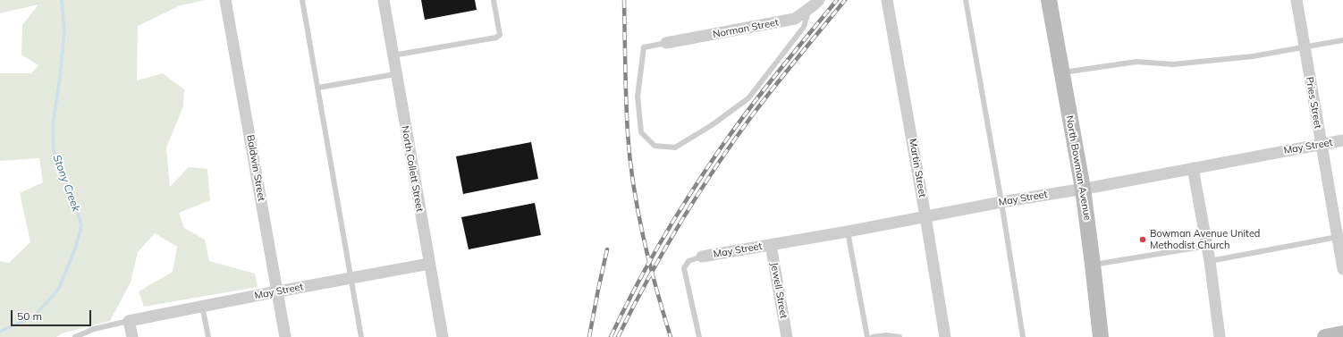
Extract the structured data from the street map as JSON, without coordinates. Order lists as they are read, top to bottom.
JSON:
{
  "streets": {
    "street": [
      "Norman Street",
      "Pries Street",
      "May Street",
      "Baldwin Street",
      "Martin Street",
      "North Bowman Avenue",
      "North Collett Street",
      "Jewell Street"
    ]
  },
  "crossings": [
    ["Pries Street", "May Street"],
    ["May Street", "Baldwin Street"],
    ["May Street", "Martin Street"],
    ["May Street", "North Bowman Avenue"],
    ["May Street", "North Collett Street"],
    ["May Street", "Jewell Street"]
  ],
  "water": ["Stony Creek"],
  "places": ["Bowman Avenue United Methodist Church"],
  "scale_bar": "50 m"
}
